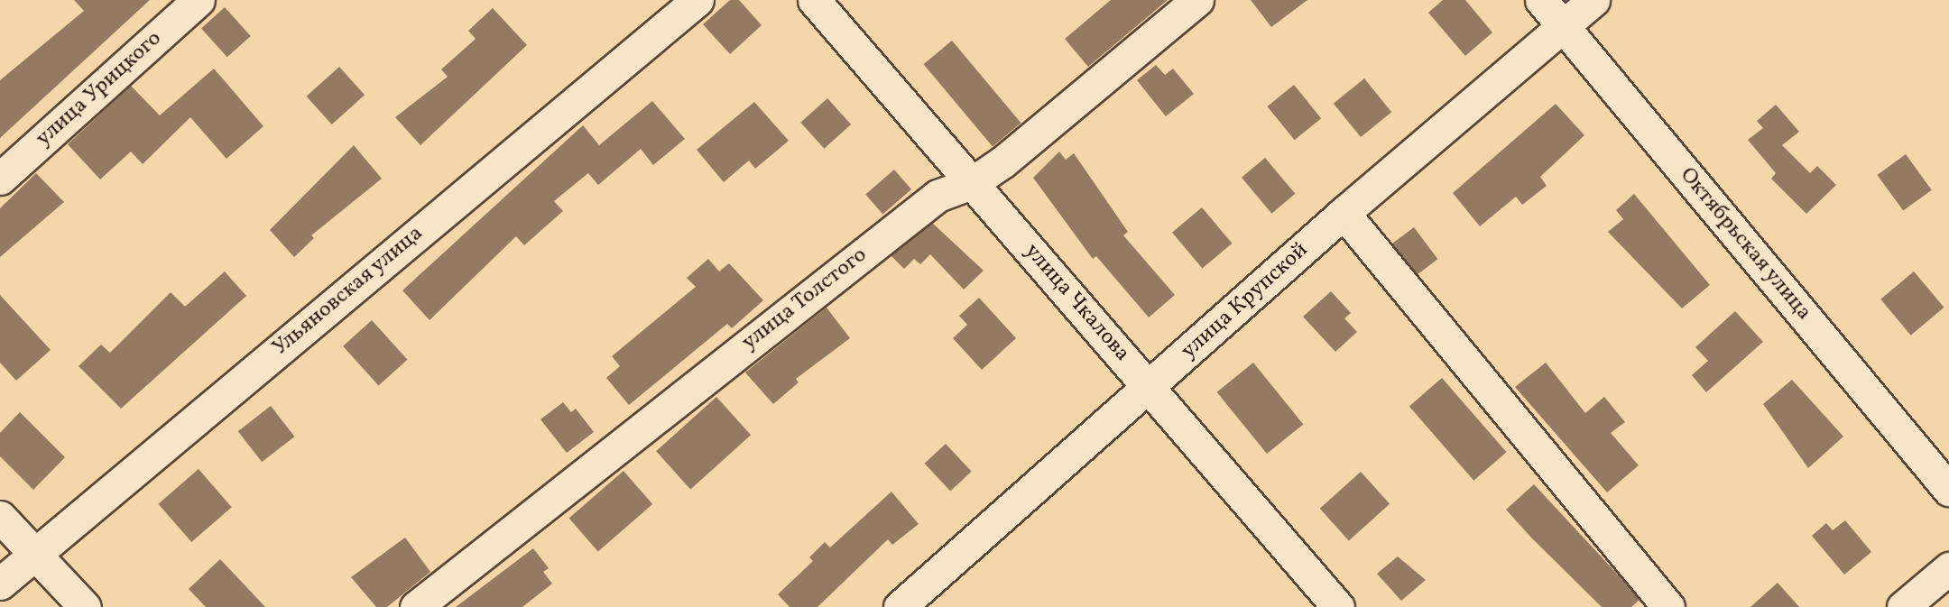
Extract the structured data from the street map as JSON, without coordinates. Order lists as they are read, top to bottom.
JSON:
{
  "streets": {
    "street": [
      "улица Урицкого",
      "Октябрьская улица",
      "Ульяновская улица",
      "улица Толстого",
      "улица Крупской",
      "улица Чкалова"
    ]
  },
  "crossings": [
    ["Октябрьская улица", "улица Крупской"],
    ["улица Толстого", "улица Чкалова"],
    ["улица Крупской", "улица Чкалова"]
  ]
}
